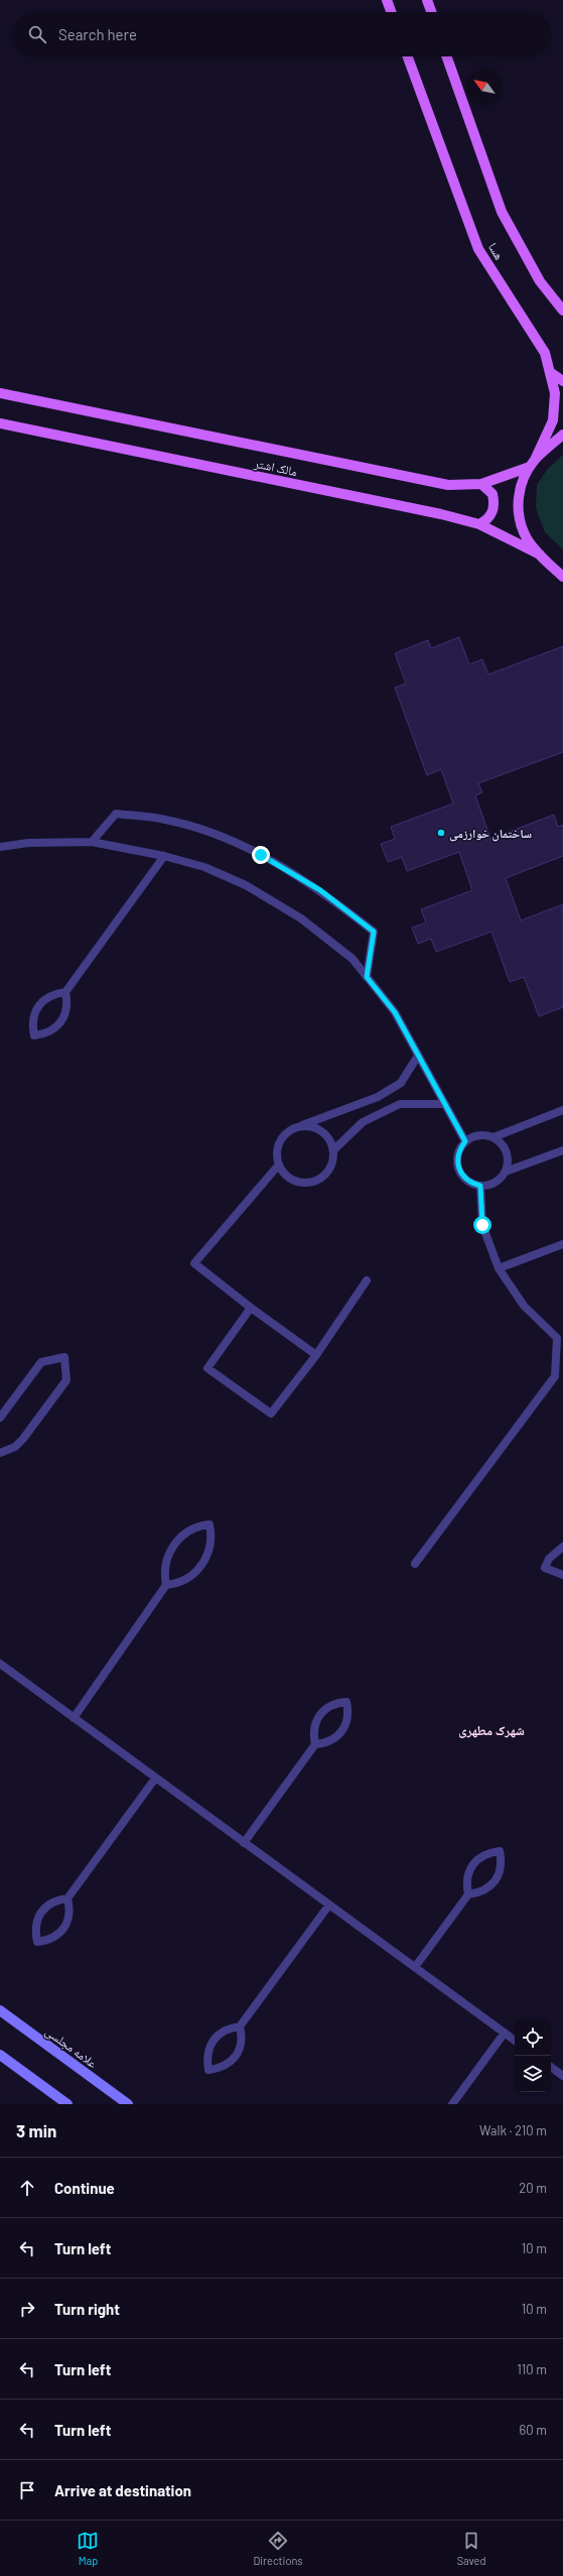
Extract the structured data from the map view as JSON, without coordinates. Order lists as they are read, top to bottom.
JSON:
{
  "streets": {
    "main road": ["هسا", "مالک اشتر", "علامه مجلسی"]
  },
  "crossings": [
    ["هسا", "مالک اشتر"]
  ],
  "districts": ["شهرک مطهری"],
  "places": ["ساختمان خوارزمی"],
  "north": "top left",
  "page": {
    "search": "Search here",
    "heading": ["3 min", "Walk · 210 m"],
    "list": [
      ["Continue", "20 m"],
      ["Turn left", "10 m"],
      ["Turn right", "10 m"],
      ["Turn left", "110 m"],
      ["Turn left", "60 m"],
      "Arrive at destination"
    ],
    "nav": ["Map", "Directions", "Saved"]
  }
}
